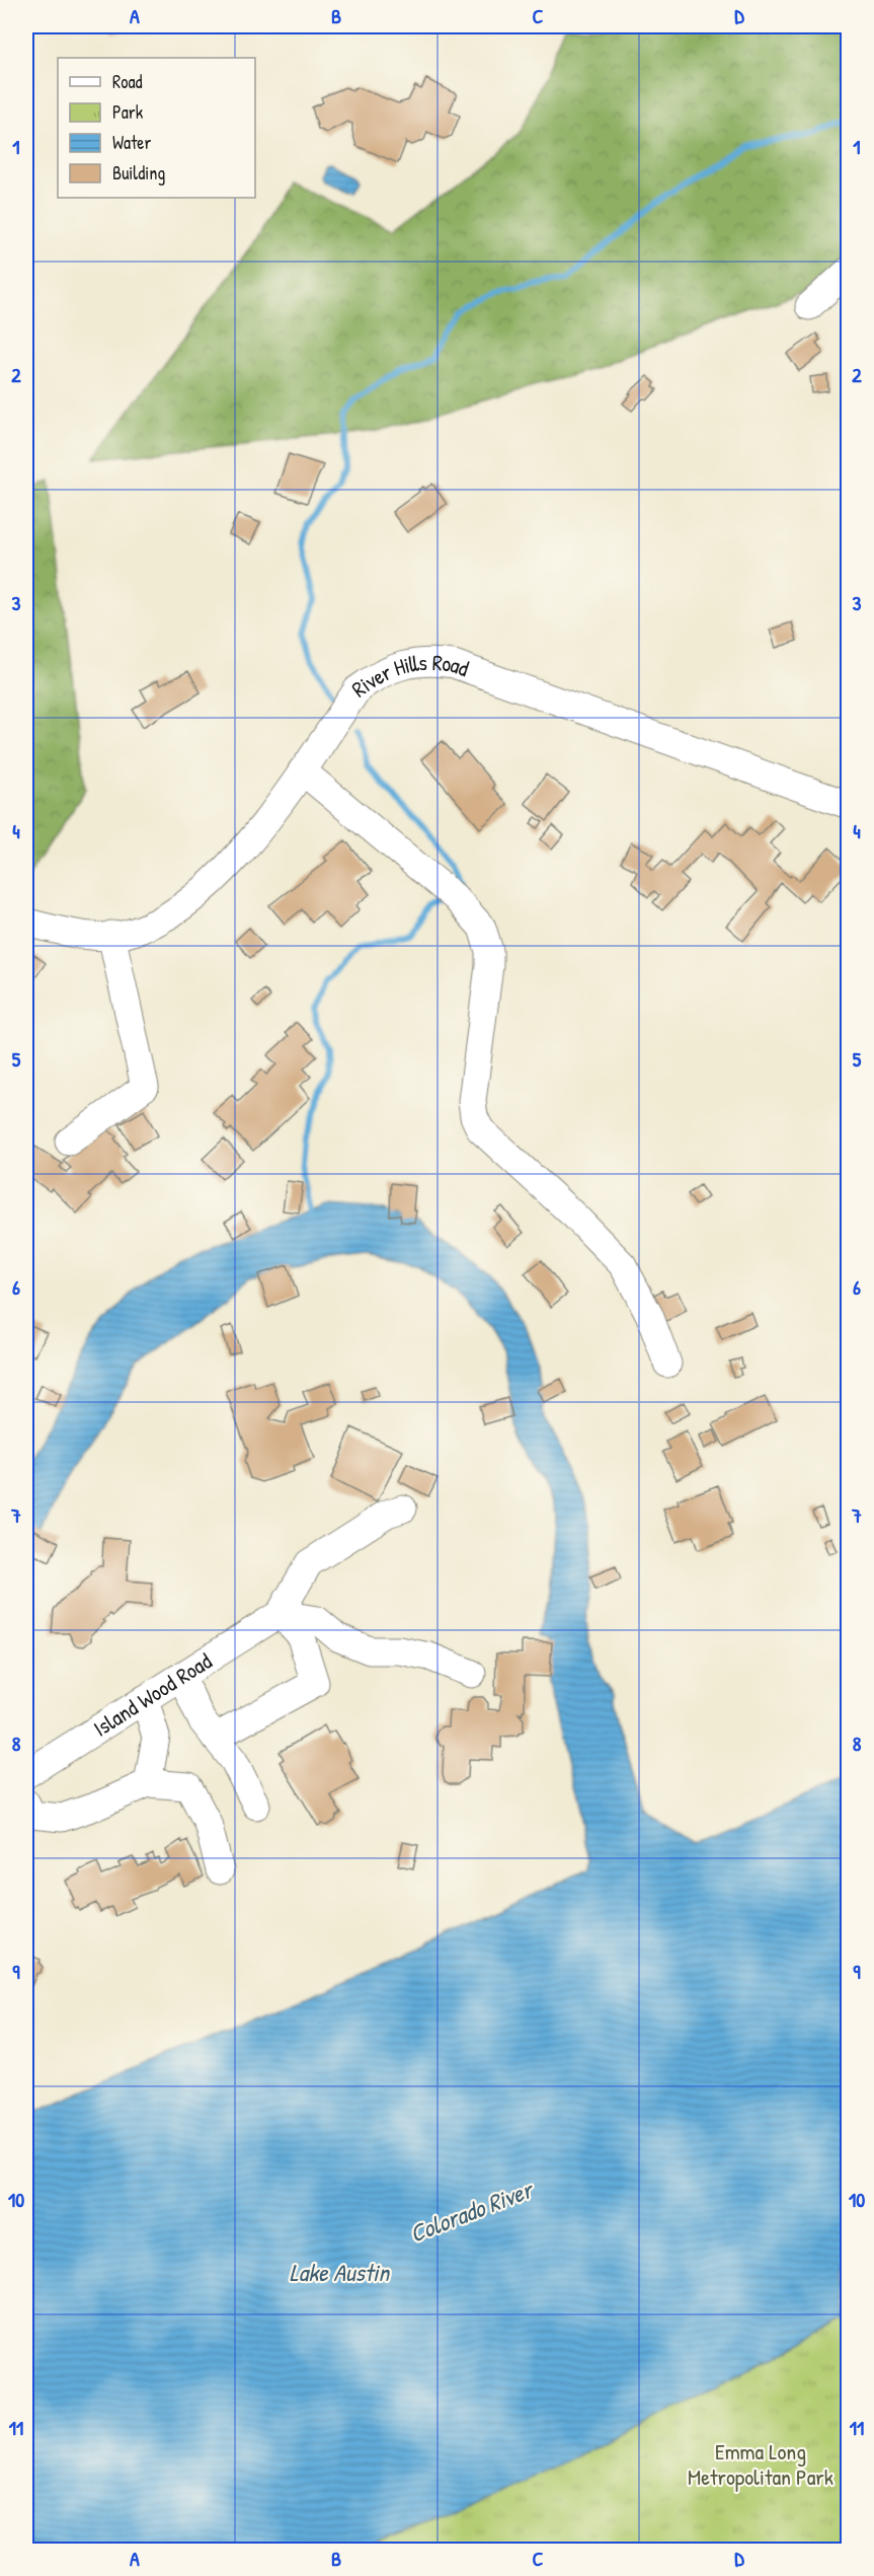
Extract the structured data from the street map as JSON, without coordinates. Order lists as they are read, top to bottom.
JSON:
{
  "streets": {
    "street": ["River Hills Road", "Island Wood Road"]
  },
  "water": ["Colorado River", "Lake Austin"],
  "parks": ["Emma Long Metropolitan Park"],
  "legend": [
    "Road",
    "Park",
    "Water",
    "Building"
  ],
  "grid": {
    "columns": [
      "A",
      "B",
      "C",
      "D"
    ],
    "rows": [
      "1",
      "2",
      "3",
      "4",
      "5",
      "6",
      "7",
      "8",
      "9",
      "10",
      "11"
    ]
  }
}
